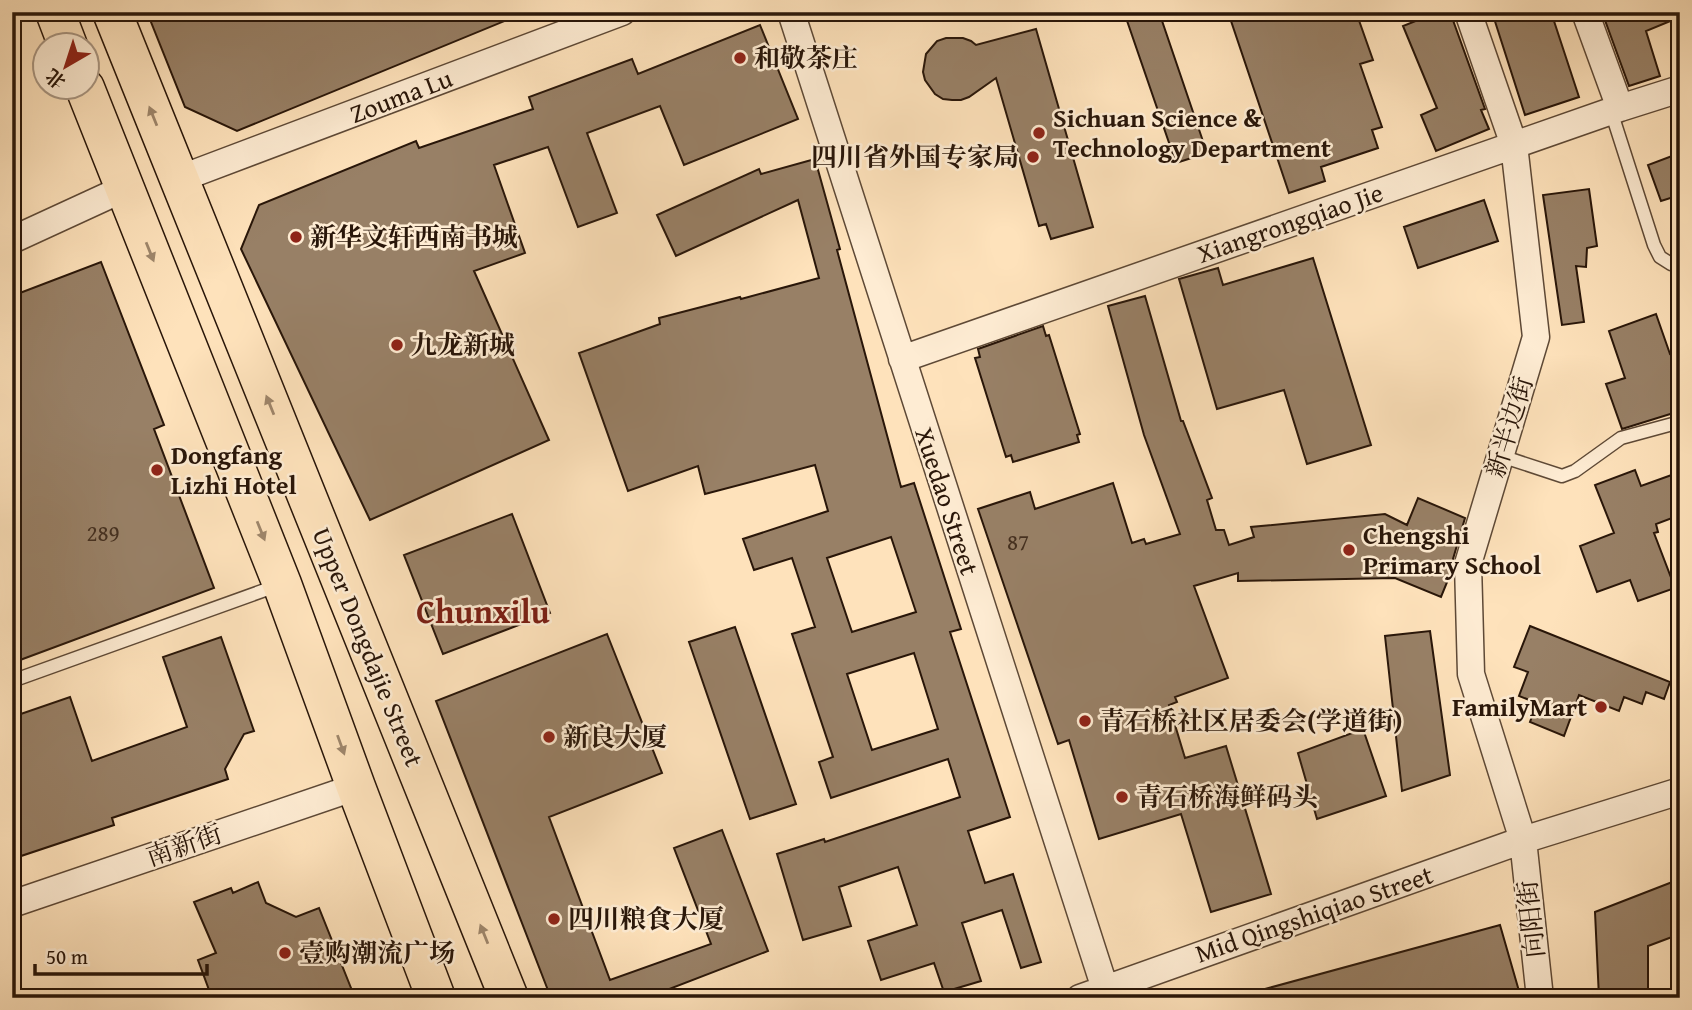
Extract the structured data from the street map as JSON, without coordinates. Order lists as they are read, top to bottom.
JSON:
{
  "streets": {
    "main road": ["Upper Dongdajie Street"],
    "street": [
      "Zouma Lu",
      "Xiangrongqiao Jie",
      "新半边街",
      "Xuedao Street",
      "南新街",
      "Mid Qingshiqiao Street",
      "向阳街"
    ]
  },
  "crossings": [
    ["Zouma Lu", "Upper Dongdajie Street"],
    ["Xiangrongqiao Jie", "新半边街"],
    ["Xiangrongqiao Jie", "Xuedao Street"],
    ["新半边街", "Mid Qingshiqiao Street"],
    ["新半边街", "向阳街"],
    ["Xuedao Street", "Mid Qingshiqiao Street"],
    ["Mid Qingshiqiao Street", "向阳街"]
  ],
  "districts": ["Chunxilu"],
  "places": [
    "和敬茶庄",
    "Sichuan Science & Technology Department",
    "四川省外国专家局",
    "新华文轩西南书城",
    "九龙新城",
    "Dongfang Lizhi Hotel",
    "Chengshi Primary School",
    "FamilyMart",
    "青石桥社区居委会(学道街)",
    "新良大厦",
    "青石桥海鲜码头",
    "四川粮食大厦",
    "壹购潮流广场"
  ],
  "house_numbers": ["289", "87"],
  "scale_bar": "50 m",
  "north": "bottom left"
}
